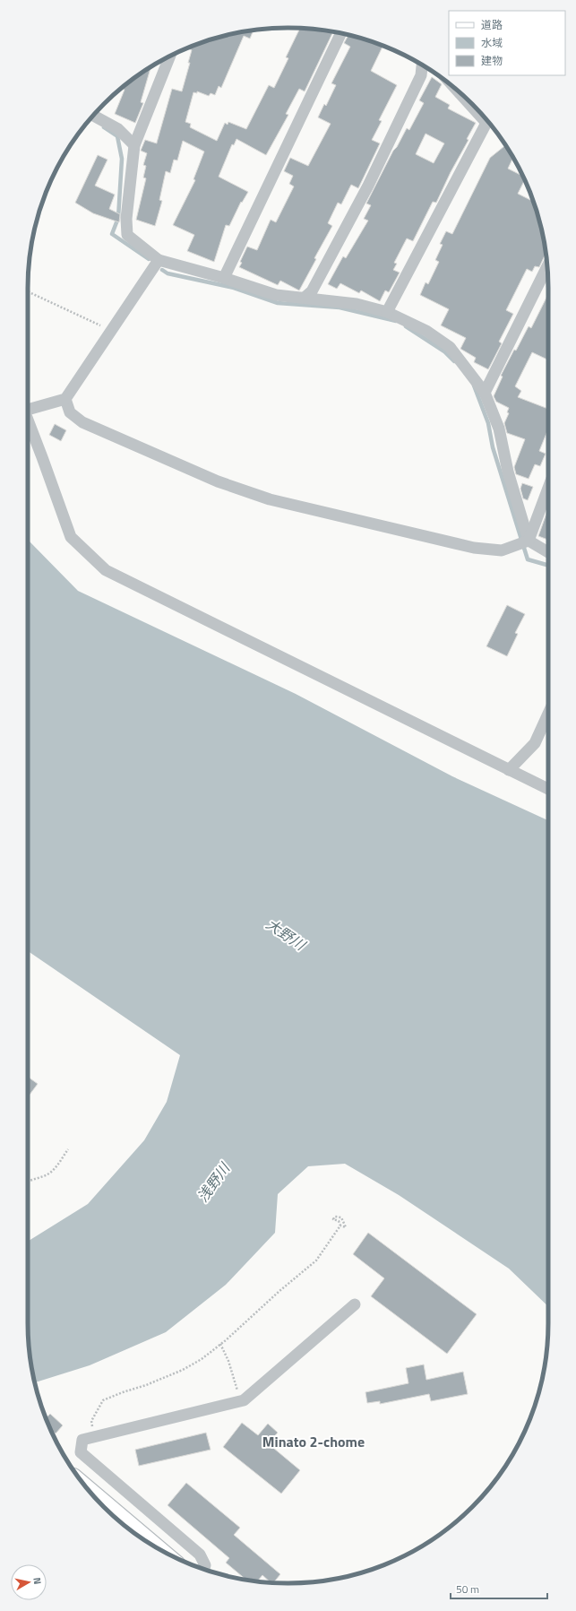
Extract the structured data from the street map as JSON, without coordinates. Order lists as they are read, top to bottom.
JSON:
{
  "districts": ["Minato 2-chome"],
  "water": ["大野川", "浅野川"],
  "legend": ["道路", "水域", "建物"],
  "scale_bar": "50 m",
  "north": "right"
}
